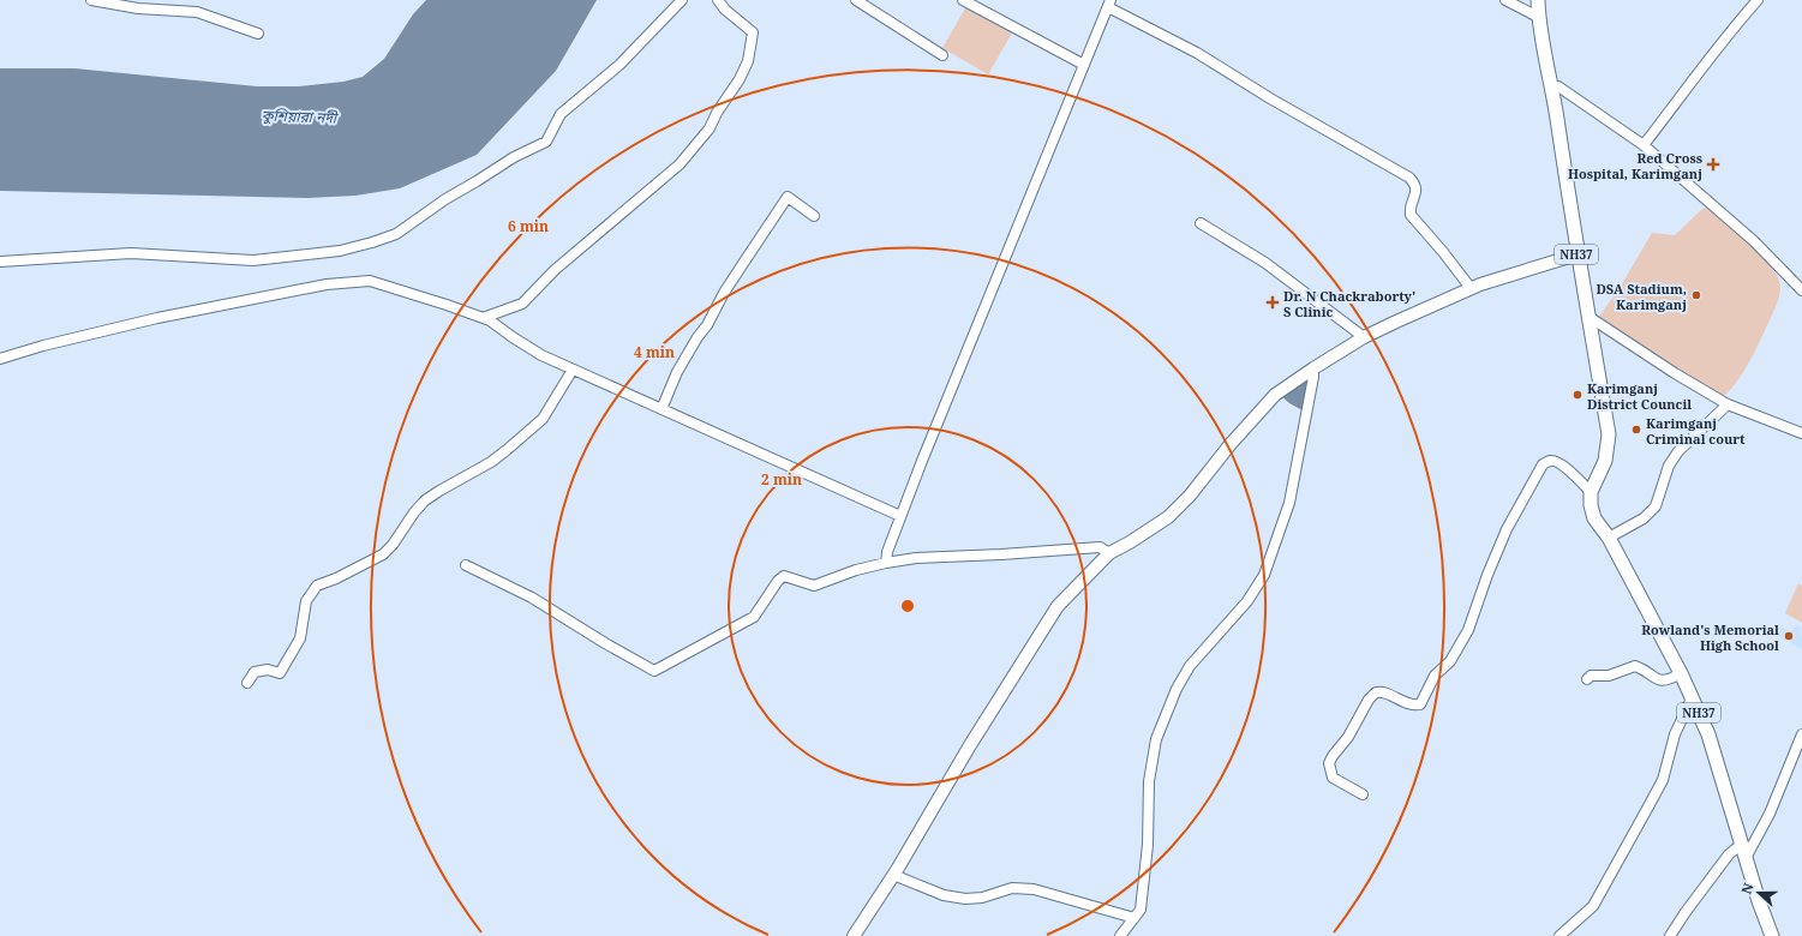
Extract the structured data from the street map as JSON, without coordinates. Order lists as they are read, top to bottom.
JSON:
{
  "streets": {
    "highway": ["NH37"]
  },
  "water": ["কুশিয়ারা নদী"],
  "places": {
    "health": ["Red Cross Hospital, Karimganj", "Dr. N Chackraborty' S Clinic"],
    "other": [
      "DSA Stadium, Karimganj",
      "Karimganj District Council",
      "Karimganj Criminal court",
      "Rowland's Memorial High School"
    ]
  },
  "north": "left",
  "rings": ["6 min", "4 min", "2 min"]
}
